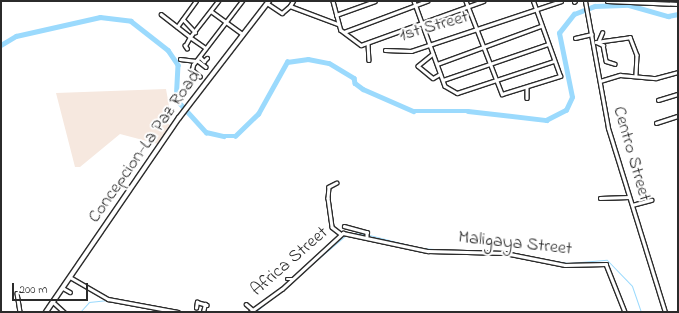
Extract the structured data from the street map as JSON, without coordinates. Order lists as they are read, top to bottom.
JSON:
{
  "streets": {
    "main road": ["Concepcion-La Paz Road"],
    "street": [
      "1st Street",
      "Centro Street",
      "Maligaya Street",
      "Africa Street"
    ]
  },
  "crossings": [
    ["Maligaya Street", "Africa Street"]
  ],
  "scale_bar": "200 m"
}
